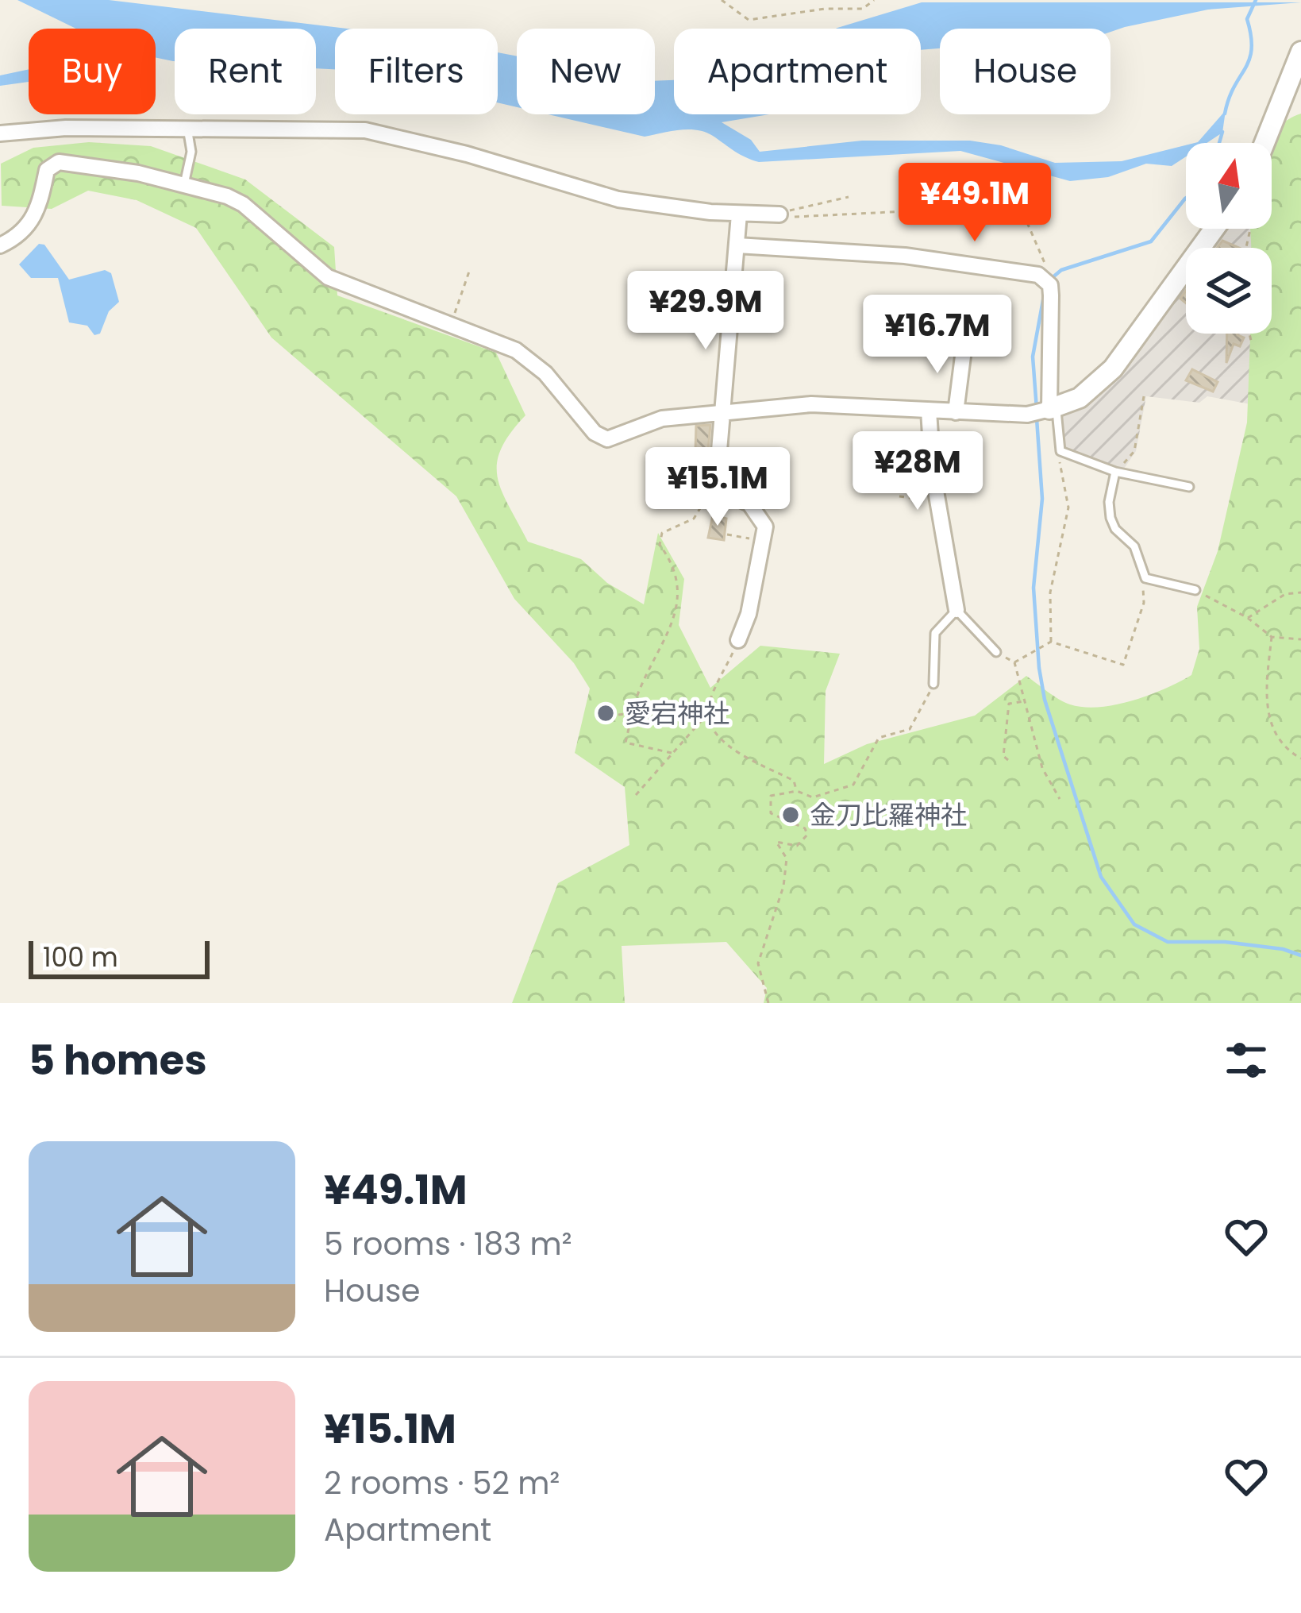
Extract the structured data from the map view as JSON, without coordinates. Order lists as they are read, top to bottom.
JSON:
{
  "places": ["愛宕神社", "金刀比羅神社"],
  "scale_bar": "100 m",
  "north": "top",
  "page": {
    "chip": [
      "Buy",
      "Rent",
      "Filters",
      "New",
      "Apartment",
      "House"
    ],
    "price": [
      "¥49.1M",
      "¥29.9M",
      "¥16.7M",
      "¥28M",
      "¥15.1M"
    ],
    "scale": "100 m",
    "heading": "5 homes",
    "list": [
      {
        "name": "¥49.1M",
        "note": "5 rooms · 183 m² · House"
      },
      {
        "name": "¥15.1M",
        "note": "2 rooms · 52 m² · Apartment"
      }
    ]
  }
}
